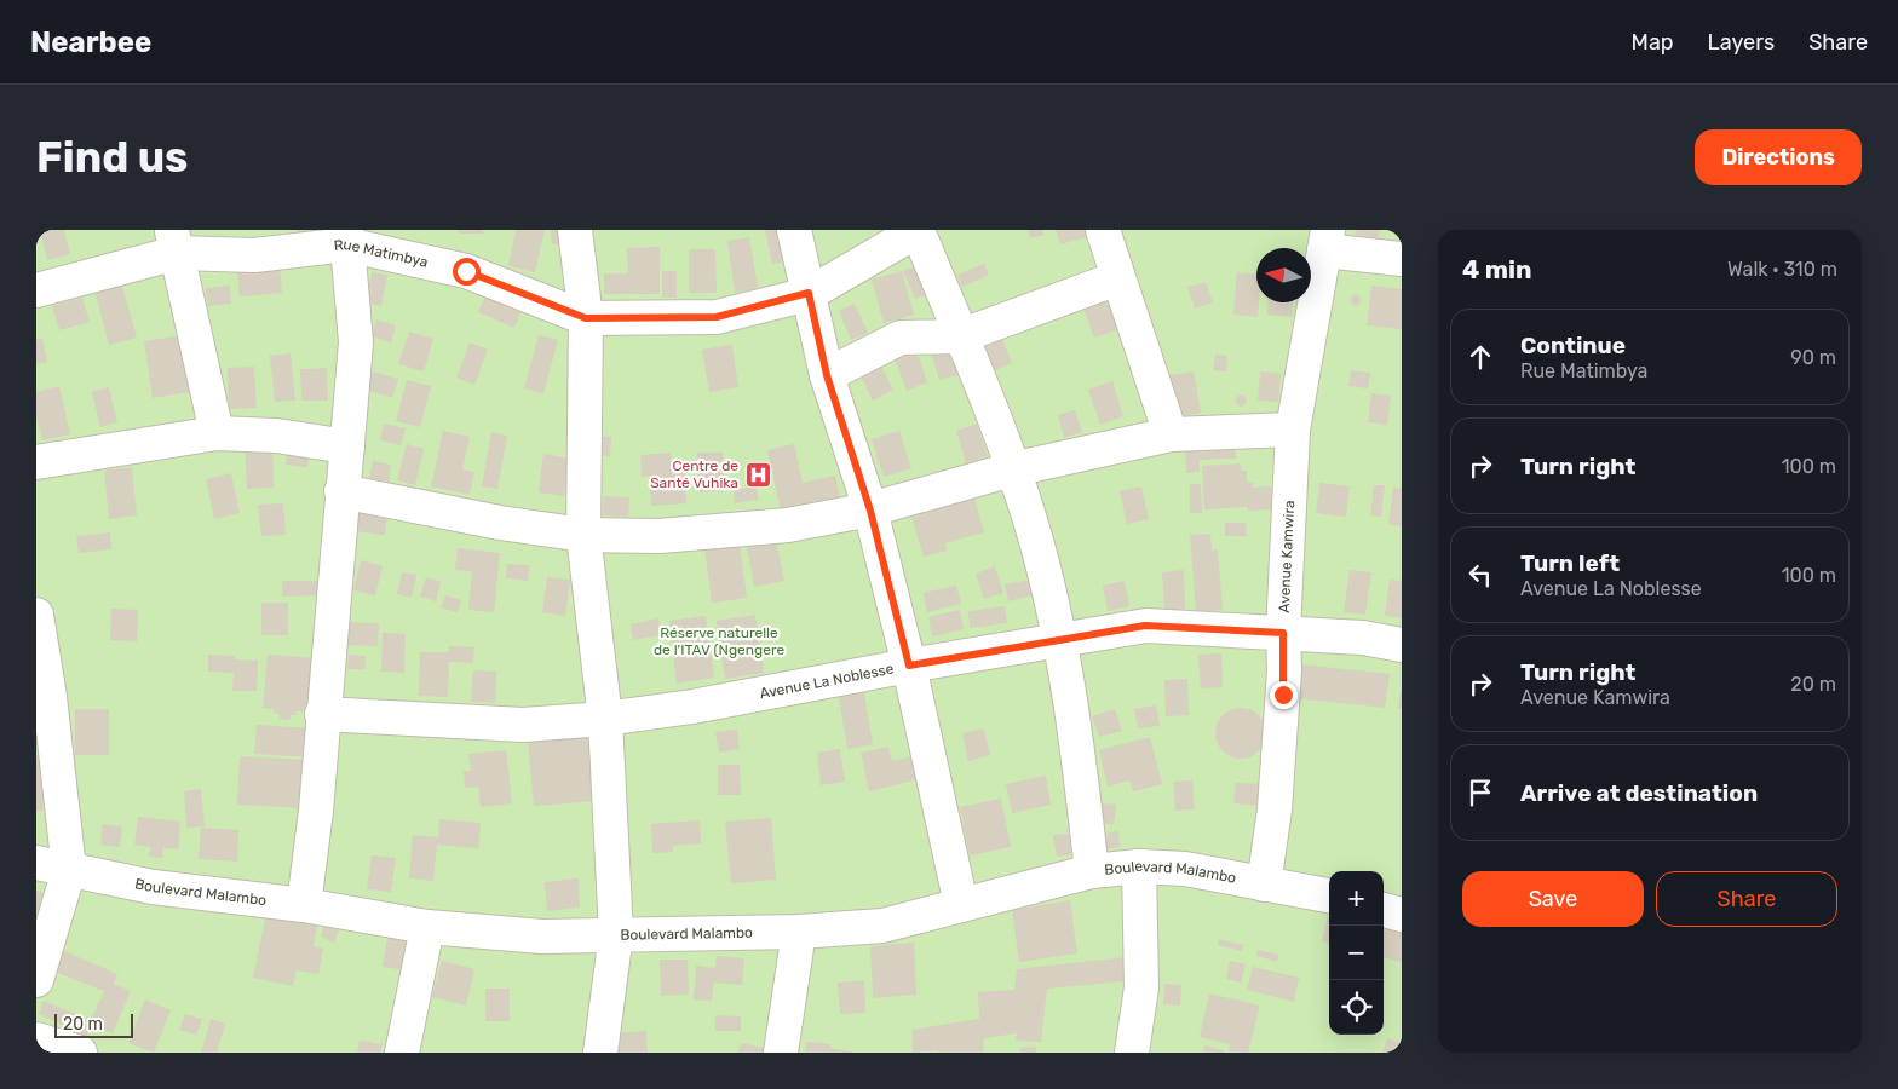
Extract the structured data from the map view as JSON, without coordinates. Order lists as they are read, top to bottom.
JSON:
{
  "streets": {
    "street": [
      "Rue Matimbya",
      "Avenue Kamwira",
      "Avenue La Noblesse",
      "Boulevard Malambo"
    ]
  },
  "crossings": [
    ["Avenue Kamwira", "Avenue La Noblesse"],
    ["Avenue Kamwira", "Boulevard Malambo"]
  ],
  "parks": ["Réserve naturelle de l'ITAV (Ngengere"],
  "places": {
    "hospital": ["Centre de Santé Vuhika"]
  },
  "scale_bar": "20 m",
  "north": "left",
  "page": {
    "header": "Nearbee",
    "nav": ["Map", "Layers", "Share"],
    "buttons": [
      "Directions",
      ["Save", "Share"]
    ],
    "title": "Find us",
    "heading": ["4 min", "Walk · 310 m"],
    "list": [
      ["Continue", "Rue Matimbya", "90 m"],
      ["Turn right", "100 m"],
      ["Turn left", "Avenue La Noblesse", "100 m"],
      ["Turn right", "Avenue Kamwira", "20 m"],
      "Arrive at destination"
    ],
    "map_buttons": ["+", "−"],
    "scale": "20 m"
  }
}
